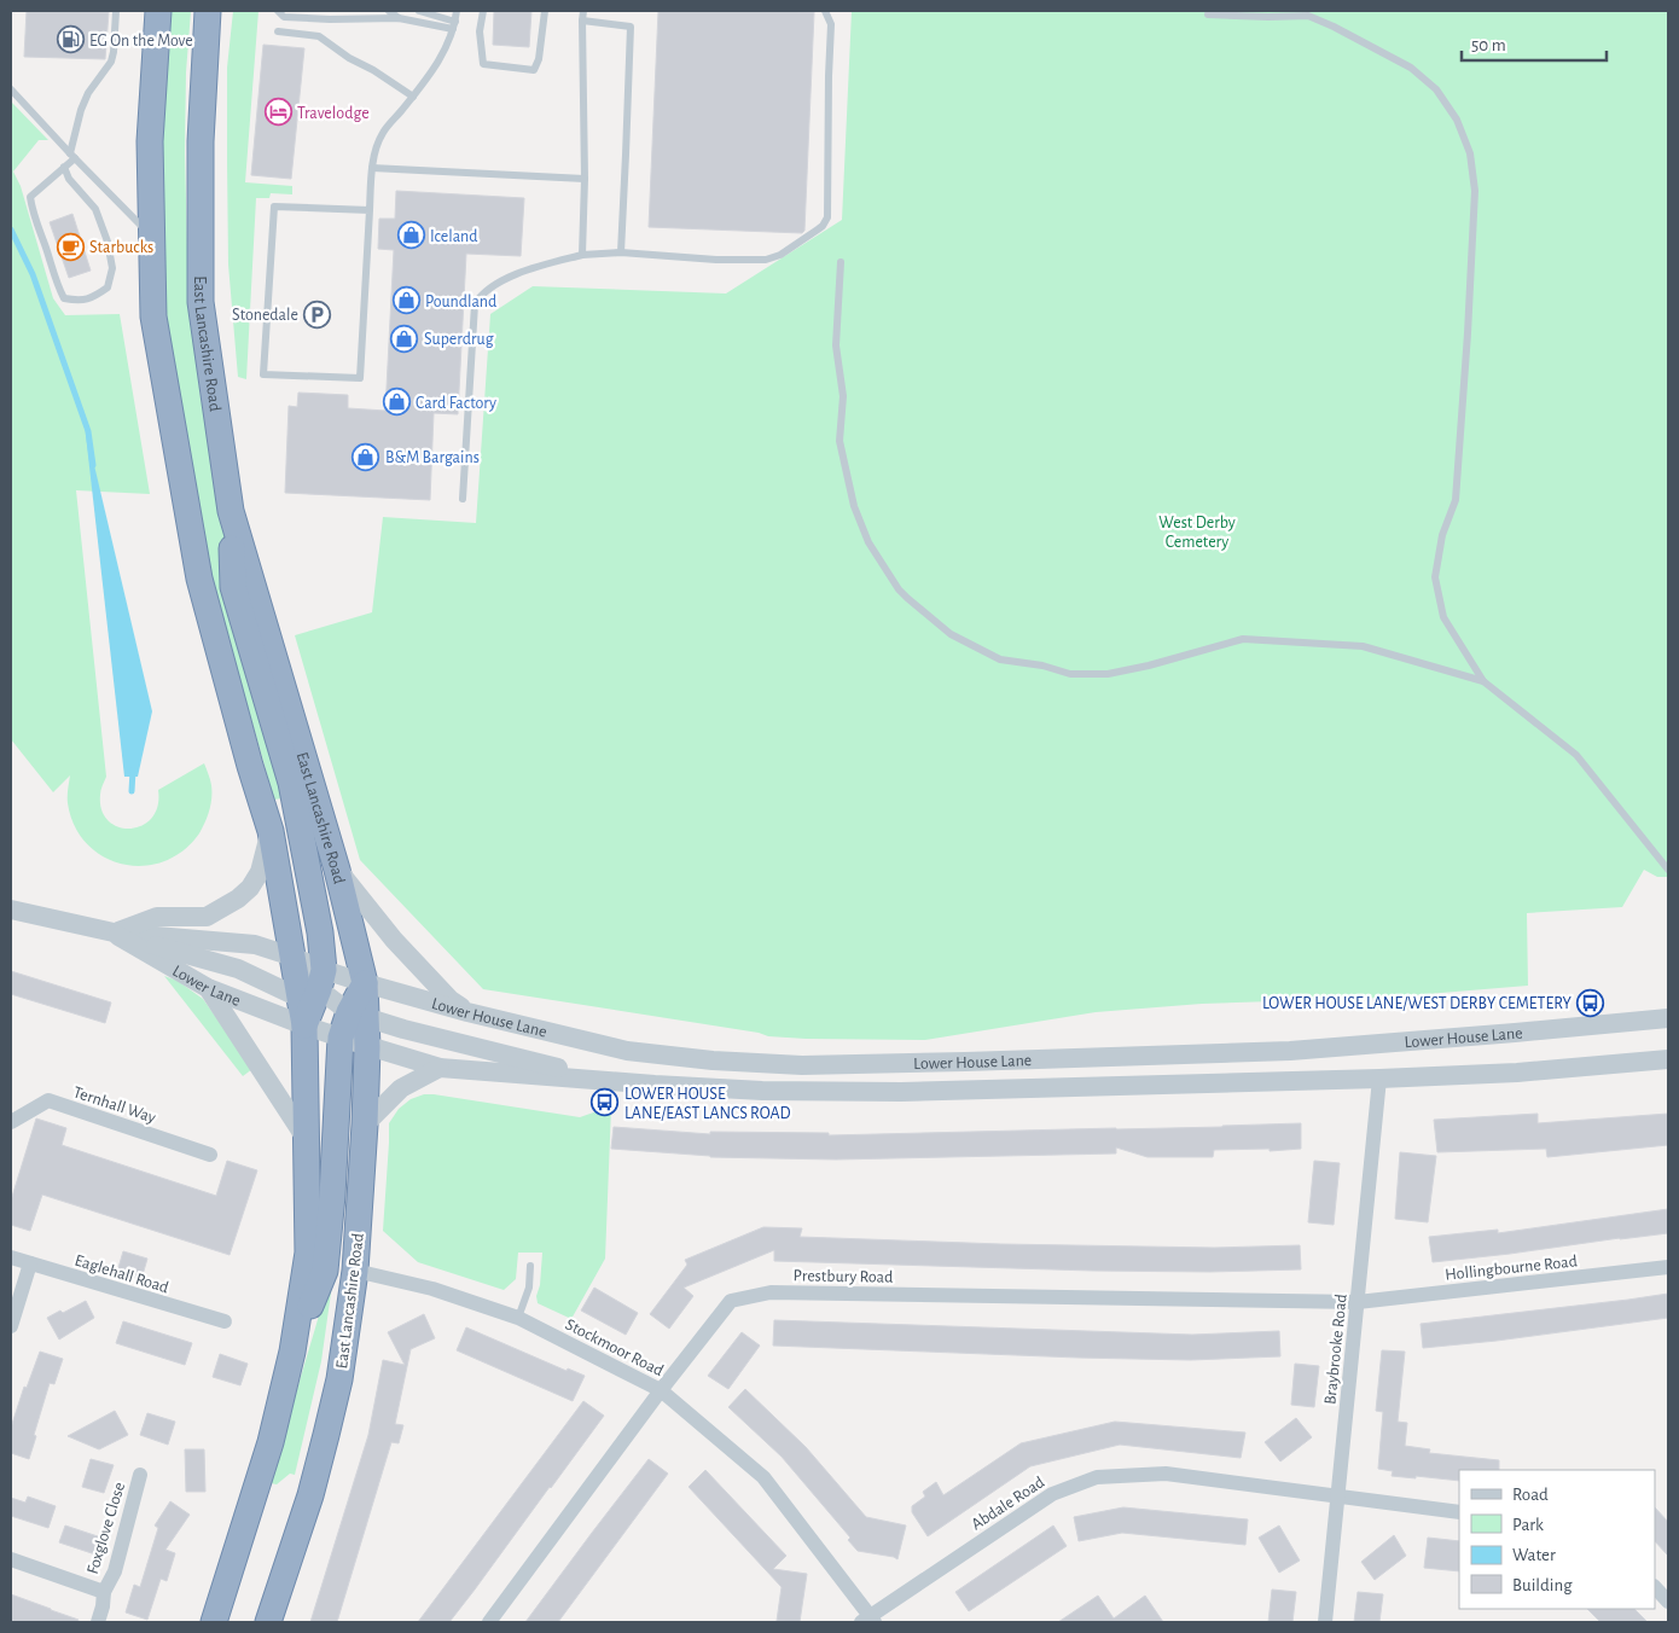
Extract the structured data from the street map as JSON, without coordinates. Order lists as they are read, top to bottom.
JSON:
{
  "streets": {
    "highway": ["East Lancashire Road"],
    "street": [
      "Lower Lane",
      "Lower House Lane",
      "Ternhall Way",
      "Hollingbourne Road",
      "Eaglehall Road",
      "Prestbury Road",
      "Stockmoor Road",
      "Braybrooke Road",
      "Abdale Road",
      "Foxglove Close"
    ]
  },
  "crossings": [
    ["East Lancashire Road", "Lower House Lane"],
    ["East Lancashire Road", "Stockmoor Road"],
    ["Lower Lane", "Lower House Lane"],
    ["Lower House Lane", "Braybrooke Road"],
    ["Hollingbourne Road", "Prestbury Road"],
    ["Hollingbourne Road", "Braybrooke Road"],
    ["Prestbury Road", "Stockmoor Road"],
    ["Prestbury Road", "Braybrooke Road"],
    ["Stockmoor Road", "Abdale Road"],
    ["Braybrooke Road", "Abdale Road"]
  ],
  "parks": ["West Derby Cemetery"],
  "places": {
    "fuel station": ["EG On the Move"],
    "hotel": ["Travelodge"],
    "shop": [
      "Iceland",
      "Poundland",
      "Superdrug",
      "Card Factory",
      "B&M Bargains"
    ],
    "cafe": ["Starbucks"],
    "parking": ["Stonedale"],
    "bus stop": ["LOWER HOUSE LANE/WEST DERBY CEMETERY", "LOWER HOUSE LANE/EAST LANCS ROAD"]
  },
  "legend": [
    "Road",
    "Park",
    "Water",
    "Building"
  ],
  "scale_bar": "50 m"
}
